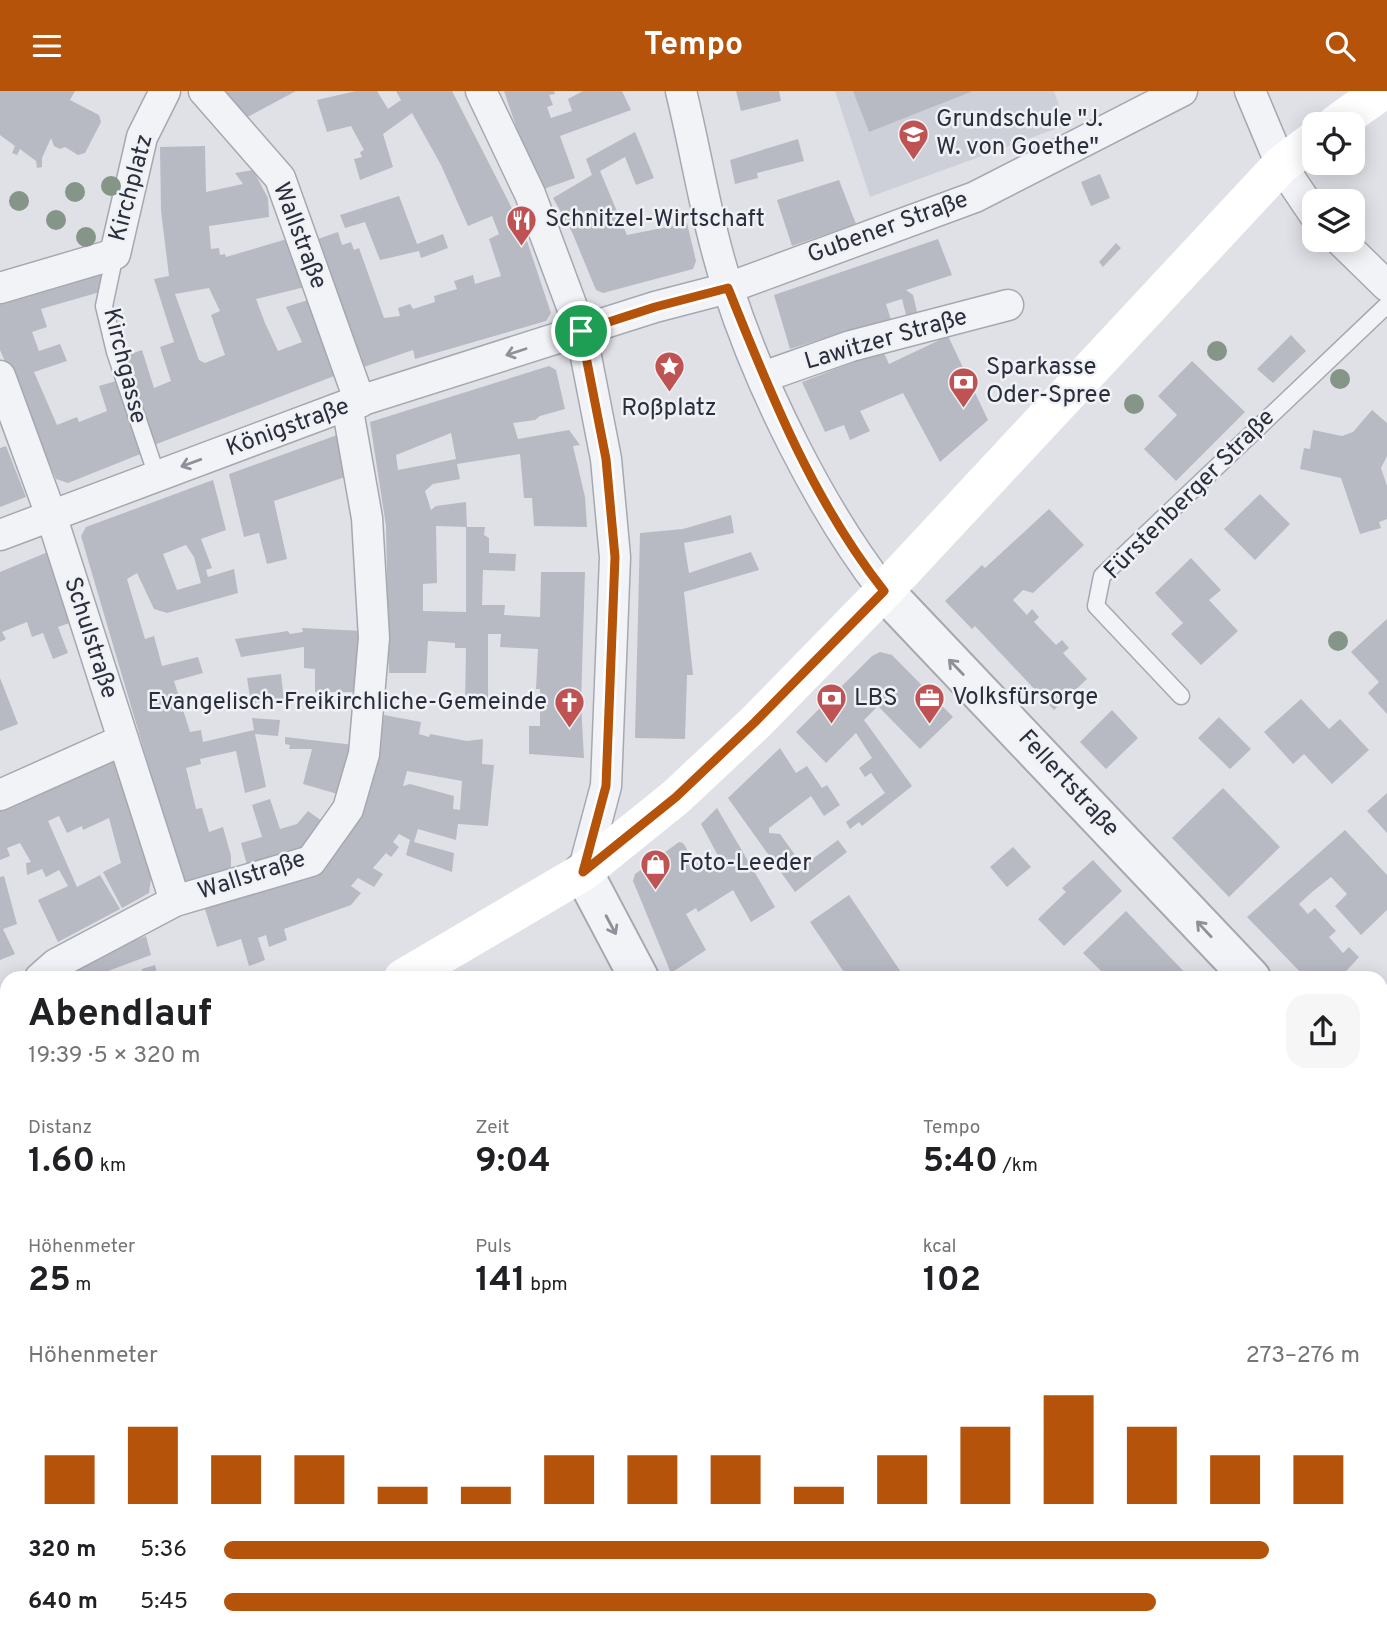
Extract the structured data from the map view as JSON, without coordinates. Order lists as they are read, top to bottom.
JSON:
{
  "streets": {
    "street": [
      "Kirchplatz",
      "Gubener Straße",
      "Wallstraße",
      "Lawitzer Straße",
      "Königstraße",
      "Schulstraße",
      "Fellertstraße"
    ],
    "lane": ["Kirchgasse", "Fürstenberger Straße"]
  },
  "crossings": [
    ["Kirchplatz", "Kirchgasse"],
    ["Gubener Straße", "Königstraße"],
    ["Wallstraße", "Königstraße"],
    ["Wallstraße", "Schulstraße"],
    ["Kirchgasse", "Königstraße"],
    ["Königstraße", "Schulstraße"]
  ],
  "one_way": ["Königstraße", "Fellertstraße"],
  "places": {
    "school or university": ["Grundschule \"J. W. von Goethe\""],
    "restaurant": ["Schnitzel-Wirtschaft"],
    "place": ["Roßplatz"],
    "bank": ["Sparkasse Oder-Spree", "LBS"],
    "office": ["Volksfürsorge"],
    "church": ["Evangelisch-Freikirchliche-Gemeinde"],
    "shop": ["Foto-Leeder"]
  },
  "page": {
    "header": "Tempo",
    "heading": ["Abendlauf", "19:39 · 5 × 320 m"],
    "stats": [
      ["Distanz", "1.60 km"],
      ["Zeit", "9:04"],
      ["Tempo", "5:40 /km"],
      ["Höhenmeter", "25 m"],
      ["Puls", "141 bpm"],
      ["kcal", "102"]
    ],
    "chart": ["Höhenmeter", "273–276 m"],
    "list": [
      {
        "name": "320 m",
        "note": "5:36"
      },
      {
        "name": "640 m",
        "note": "5:45"
      }
    ]
  }
}
